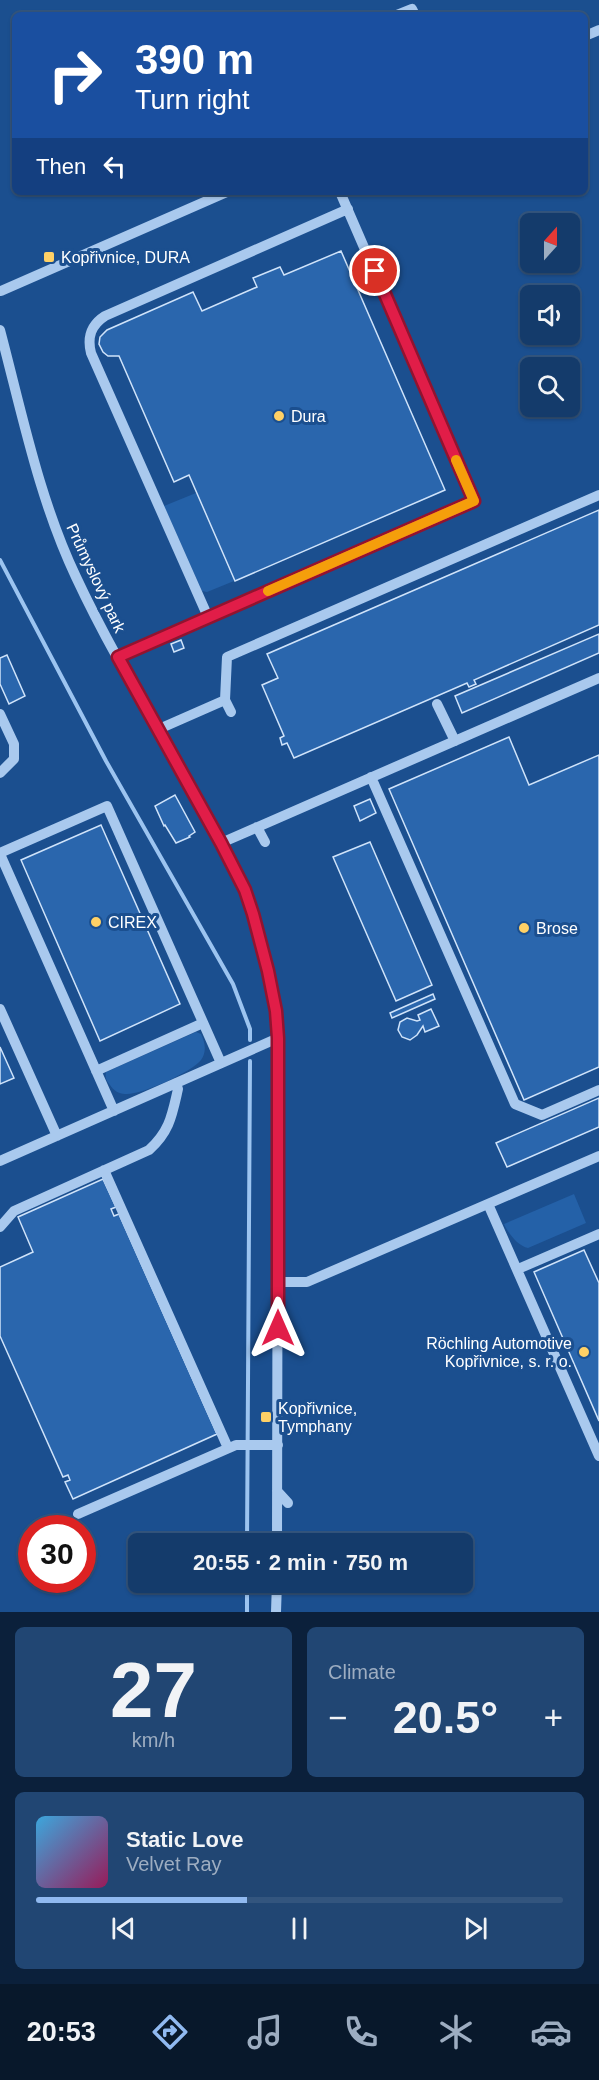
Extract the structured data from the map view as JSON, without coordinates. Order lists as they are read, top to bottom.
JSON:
{
  "streets": {
    "street": ["Průmyslový park"]
  },
  "places": {
    "transit": ["Kopřivnice, DURA", "Kopřivnice, Tymphany"],
    "other": [
      "Dura",
      "CIREX",
      "Brose",
      "Röchling Automotive Kopřivnice, s. r. o."
    ]
  },
  "north": "top",
  "page": {
    "turn": ["390 m", "Turn right"],
    "then": "Then",
    "limit": "30",
    "trip": "20:55 · 2 min · 750 m",
    "tile": [
      ["27", "km/h"],
      "Climate"
    ],
    "heat": ["−", "20.5°", "+"],
    "song": ["Static Love", "Velvet Ray"],
    "tabs": "20:53"
  }
}
